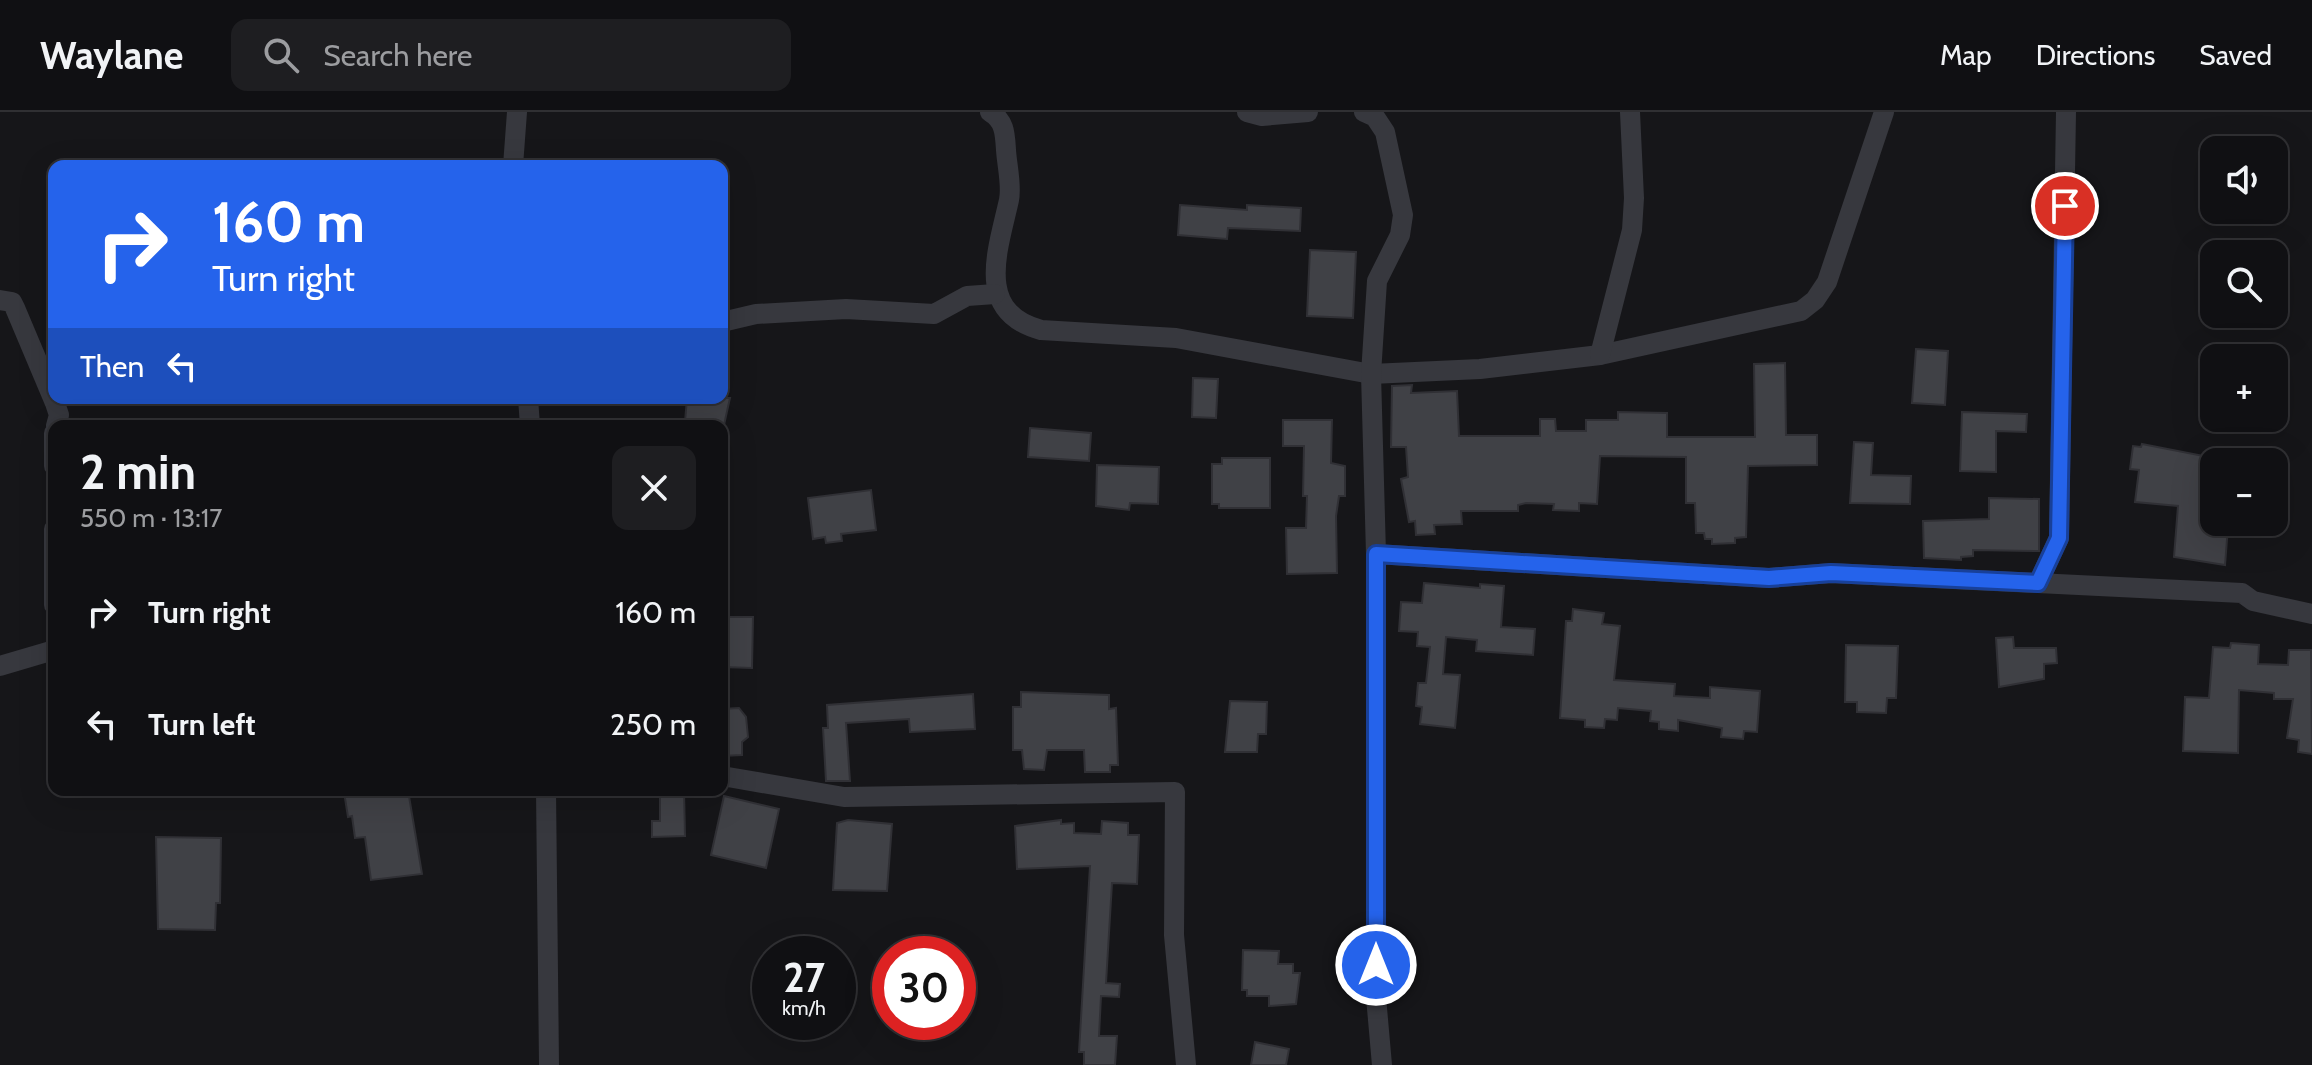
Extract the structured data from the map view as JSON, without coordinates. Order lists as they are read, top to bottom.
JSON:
{
  "page": {
    "header": "Waylane",
    "search": "Search here",
    "nav": ["Map", "Directions", "Saved"],
    "map_buttons": ["+", "−"],
    "turn": ["160 m", "Turn right"],
    "then": "Then",
    "heading": ["2 min", "550 m · 13:17"],
    "list": [
      {
        "name": "Turn right",
        "value": "160 m"
      },
      {
        "name": "Turn left",
        "value": "250 m"
      }
    ],
    "speed": "27 km/h",
    "limit": "30"
  }
}
